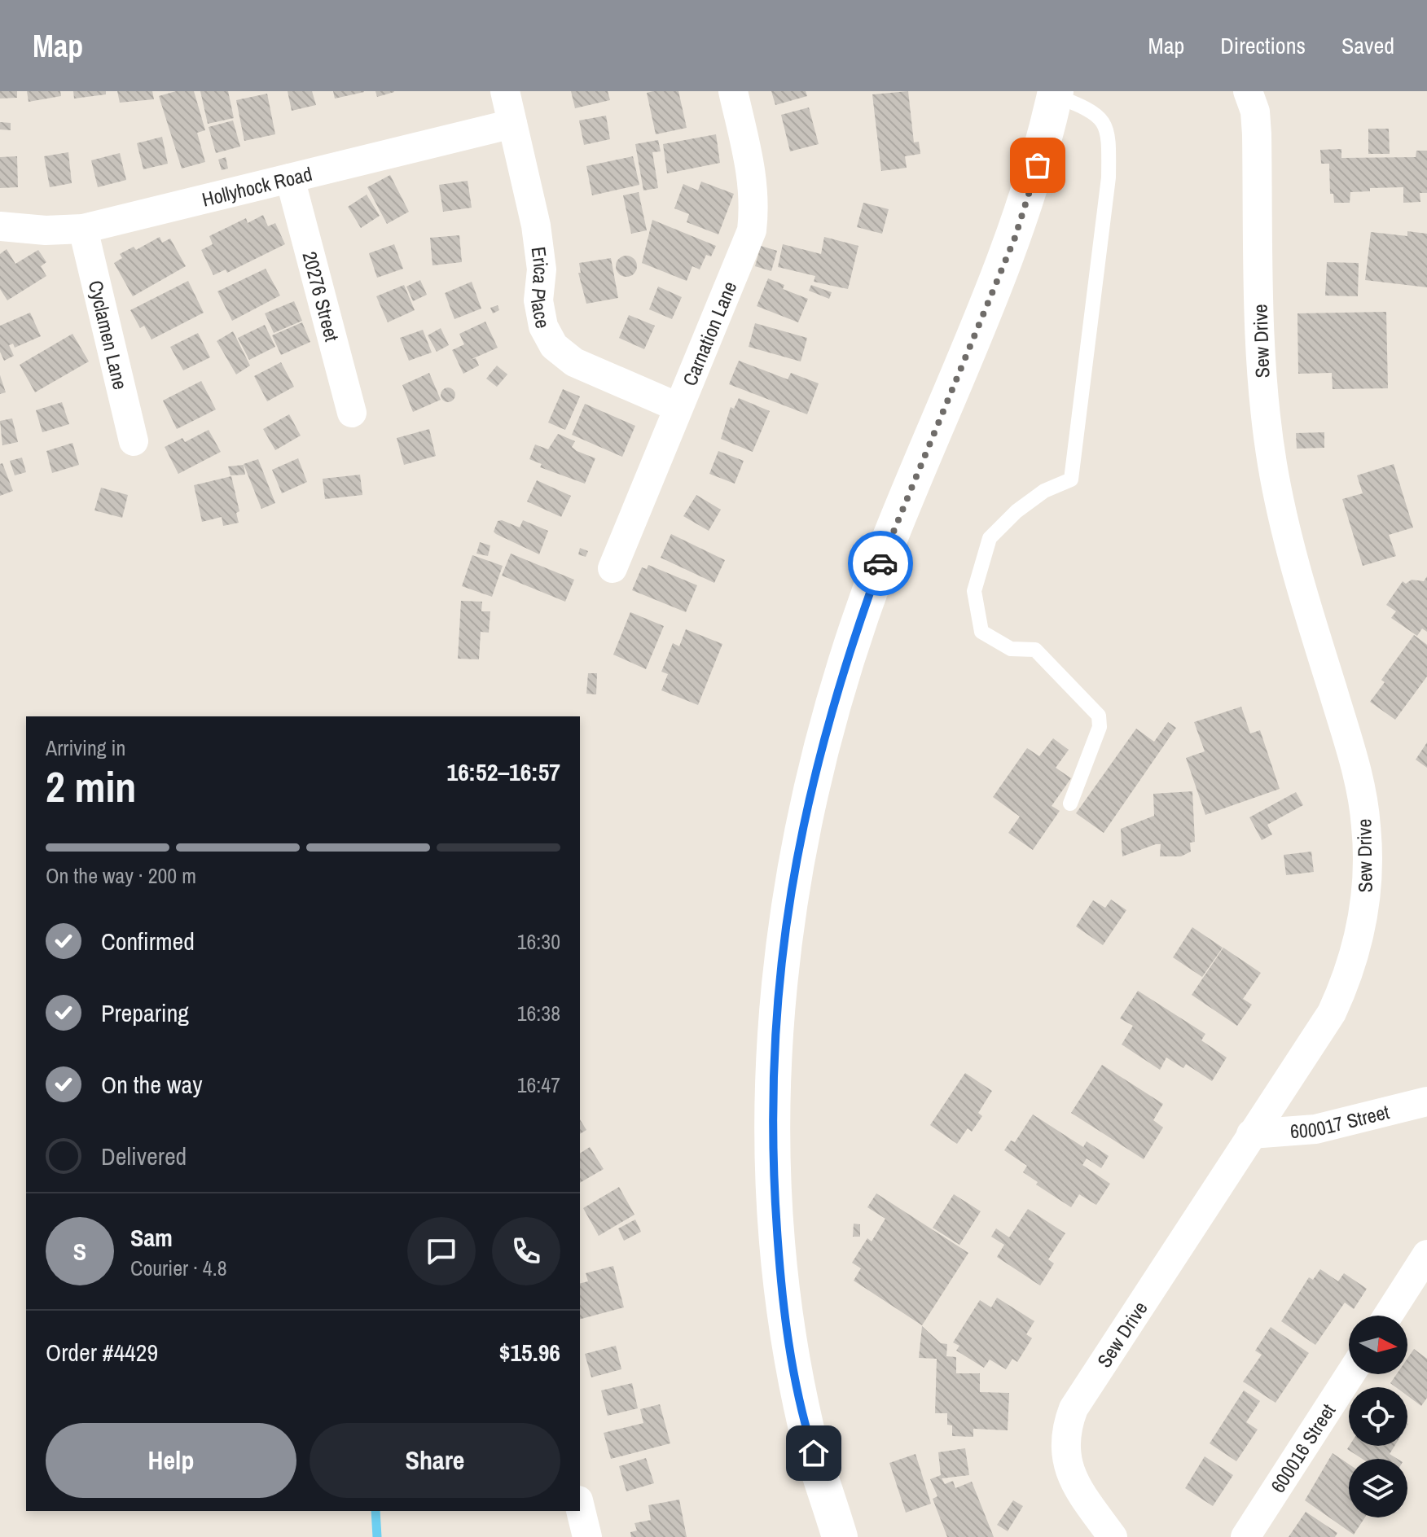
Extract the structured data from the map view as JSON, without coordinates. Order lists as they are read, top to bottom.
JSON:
{
  "streets": {
    "street": [
      "Hollyhock Road",
      "Erica Place",
      "20276 Street",
      "Carnation Lane",
      "Cyclamen Lane",
      "Sew Drive",
      "600017 Street",
      "600016 Street"
    ]
  },
  "crossings": [
    ["Hollyhock Road", "Erica Place"],
    ["Hollyhock Road", "20276 Street"],
    ["Hollyhock Road", "Cyclamen Lane"],
    ["Erica Place", "Carnation Lane"],
    ["Sew Drive", "600017 Street"]
  ],
  "north": "right",
  "page": {
    "header": "Map",
    "nav": ["Map", "Directions", "Saved"],
    "heading": ["2 min", "Arriving in", "16:52–16:57"],
    "panel": [
      "Sam",
      "Courier · 4.8",
      "Order #4429",
      "$15.96"
    ],
    "bar": "On the way · 200 m",
    "list": [
      ["Confirmed", "16:30"],
      ["Preparing", "16:38"],
      ["On the way", "16:47"],
      "Delivered"
    ],
    "round": "S",
    "buttons": ["Help", "Share"]
  }
}
